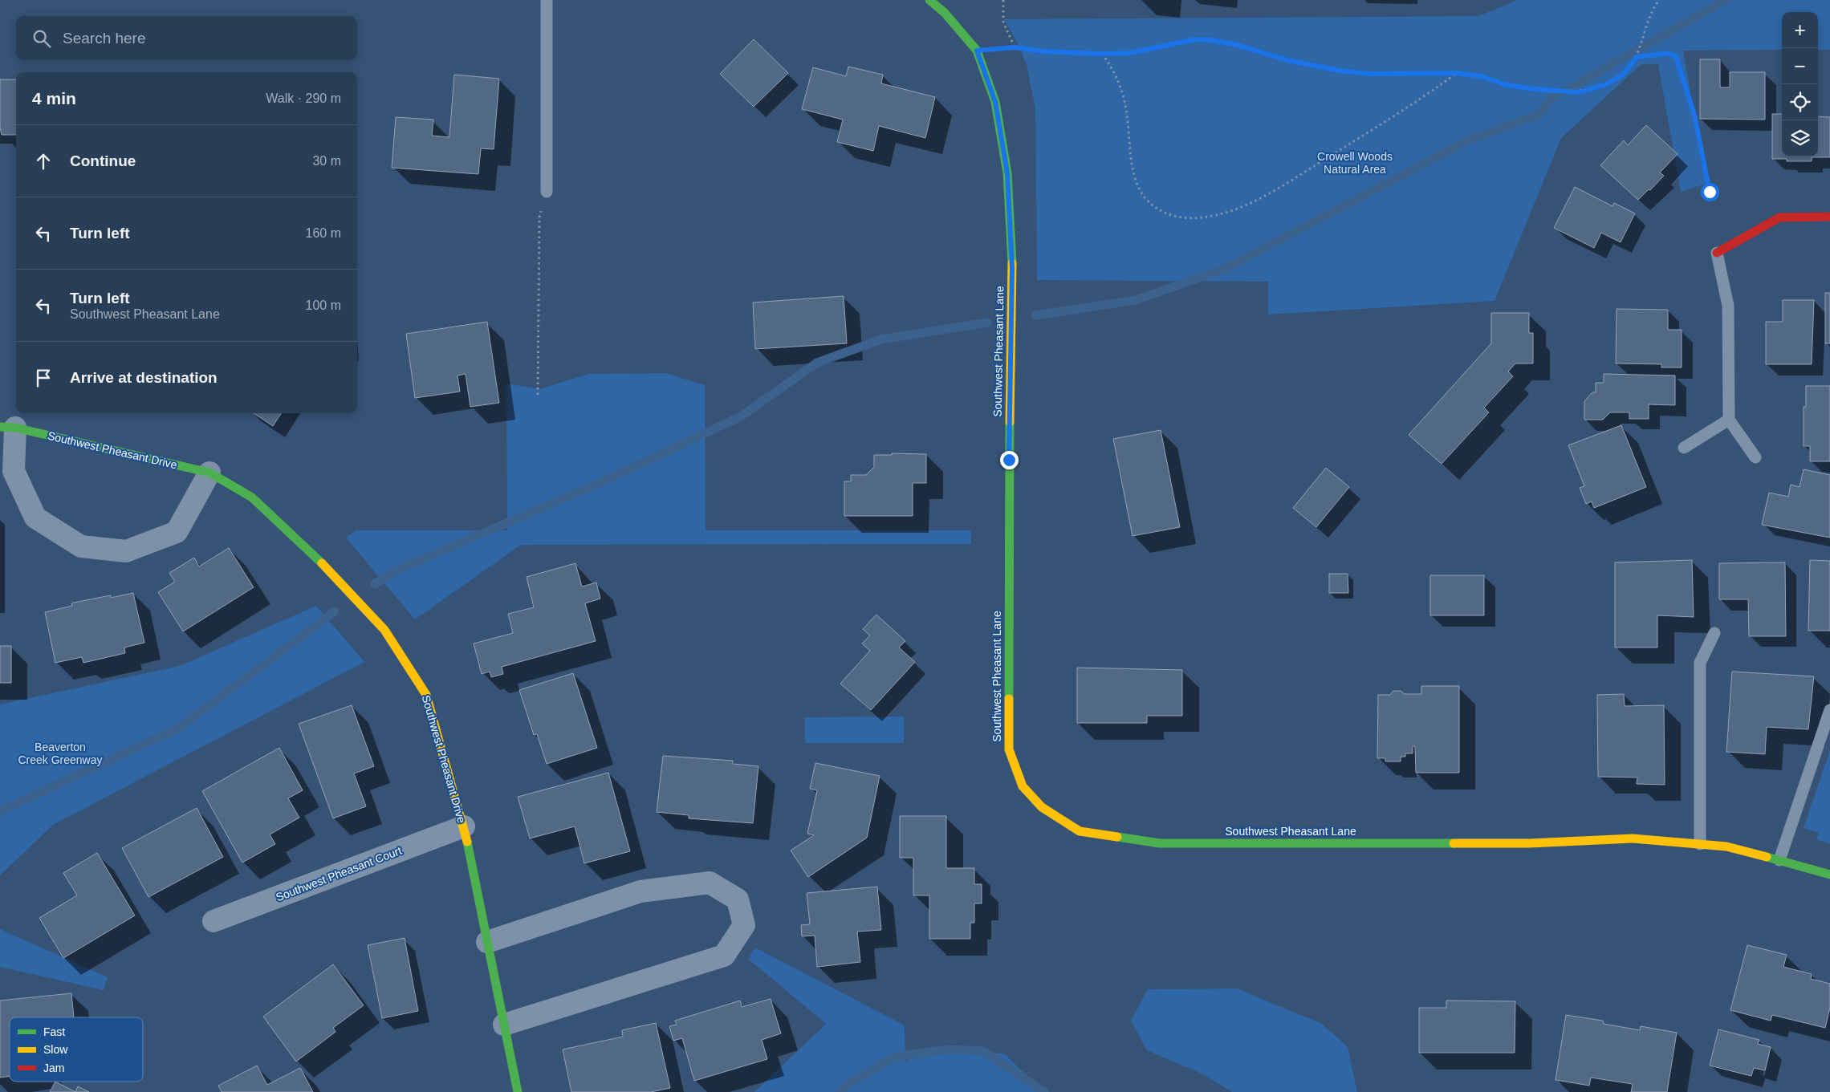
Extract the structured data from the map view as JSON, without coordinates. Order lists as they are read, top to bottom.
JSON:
{
  "streets": {
    "street": ["Southwest Pheasant Lane", "Southwest Pheasant Drive", "Southwest Pheasant Court"]
  },
  "crossings": [
    ["Southwest Pheasant Drive", "Southwest Pheasant Court"]
  ],
  "parks": ["Crowell Woods Natural Area", "Beaverton Creek Greenway"],
  "legend": ["Fast", "Slow", "Jam"],
  "page": {
    "map_buttons": ["+", "−"],
    "search": "Search here",
    "heading": ["4 min", "Walk · 290 m"],
    "list": [
      ["Continue", "30 m"],
      ["Turn left", "160 m"],
      ["Turn left", "Southwest Pheasant Lane", "100 m"],
      "Arrive at destination"
    ]
  }
}
